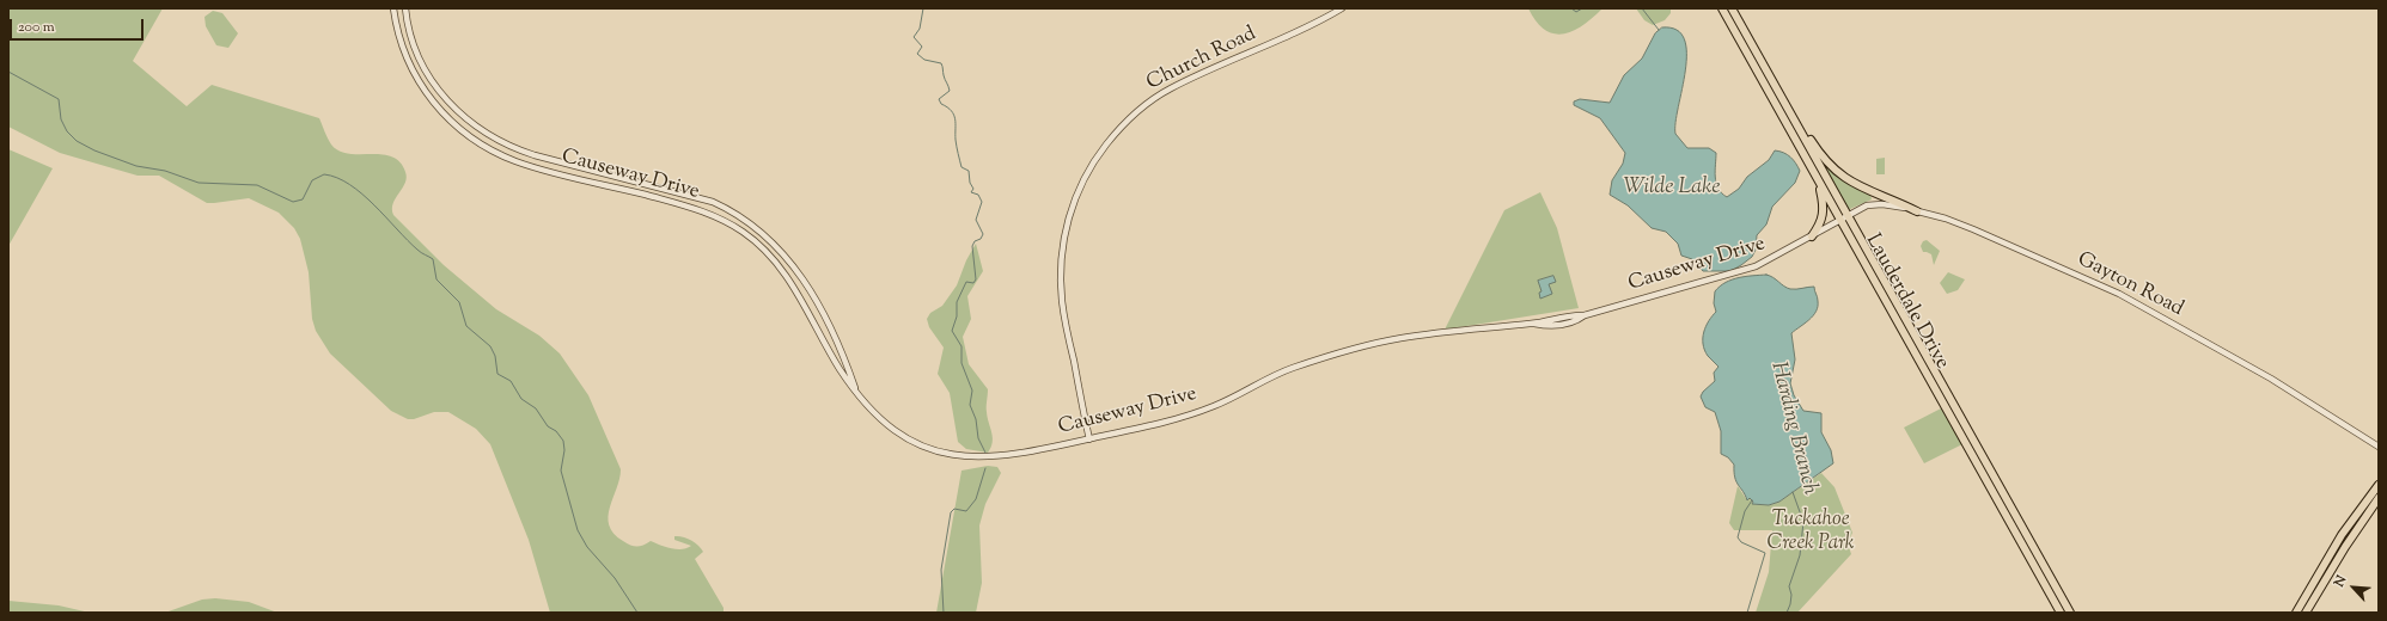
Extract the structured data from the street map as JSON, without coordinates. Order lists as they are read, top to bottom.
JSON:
{
  "streets": {
    "main road": ["Lauderdale Drive"],
    "street": ["Church Road", "Causeway Drive", "Gayton Road"]
  },
  "crossings": [
    ["Church Road", "Causeway Drive"],
    ["Causeway Drive", "Gayton Road"],
    ["Causeway Drive", "Lauderdale Drive"],
    ["Gayton Road", "Lauderdale Drive"]
  ],
  "water": ["Wilde Lake", "Harding Branch"],
  "parks": ["Tuckahoe Creek Park"],
  "scale_bar": "200 m",
  "north": "top left"
}
